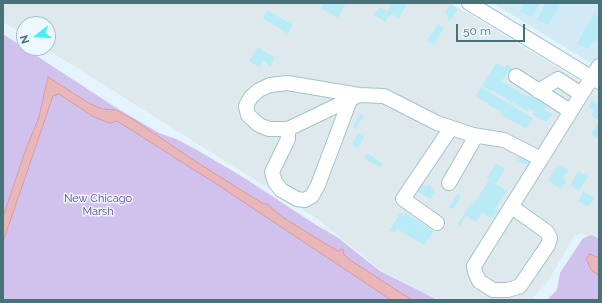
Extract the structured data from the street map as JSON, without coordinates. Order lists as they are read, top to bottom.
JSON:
{
  "parks": ["New Chicago Marsh"],
  "scale_bar": "50 m",
  "north": "left"
}
